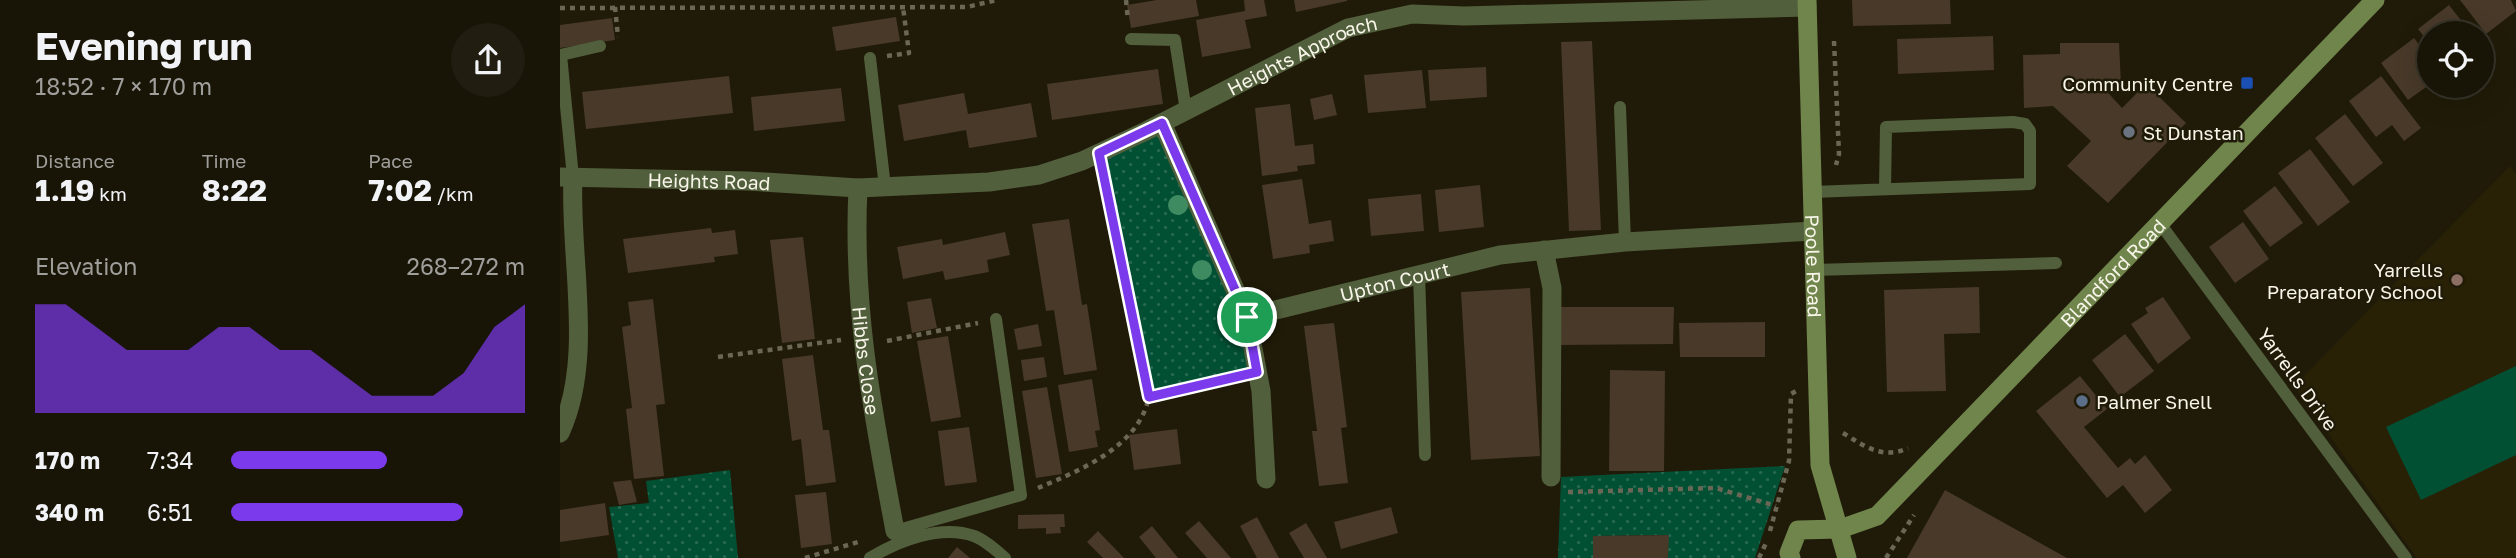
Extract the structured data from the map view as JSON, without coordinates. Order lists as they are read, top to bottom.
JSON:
{
  "streets": {
    "main road": ["Poole Road", "Blandford Road"],
    "street": [
      "Heights Approach",
      "Heights Road",
      "Upton Court",
      "Hibbs Close"
    ],
    "lane": ["Yarrells Drive"]
  },
  "crossings": [
    ["Heights Approach", "Heights Road"],
    ["Heights Approach", "Poole Road"],
    ["Heights Approach", "Hibbs Close"],
    ["Heights Road", "Hibbs Close"],
    ["Poole Road", "Blandford Road"],
    ["Poole Road", "Upton Court"],
    ["Blandford Road", "Yarrells Drive"]
  ],
  "places": {
    "transit": ["Community Centre"],
    "other": ["St Dunstan", "Yarrells Preparatory School", "Palmer Snell"]
  },
  "page": {
    "heading": ["Evening run", "18:52 · 7 × 170 m"],
    "stats": [
      ["Distance", "1.19 km"],
      ["Time", "8:22"],
      ["Pace", "7:02 /km"]
    ],
    "chart": ["Elevation", "268–272 m"],
    "list": [
      {
        "name": "170 m",
        "note": "7:34"
      },
      {
        "name": "340 m",
        "note": "6:51"
      }
    ]
  }
}
